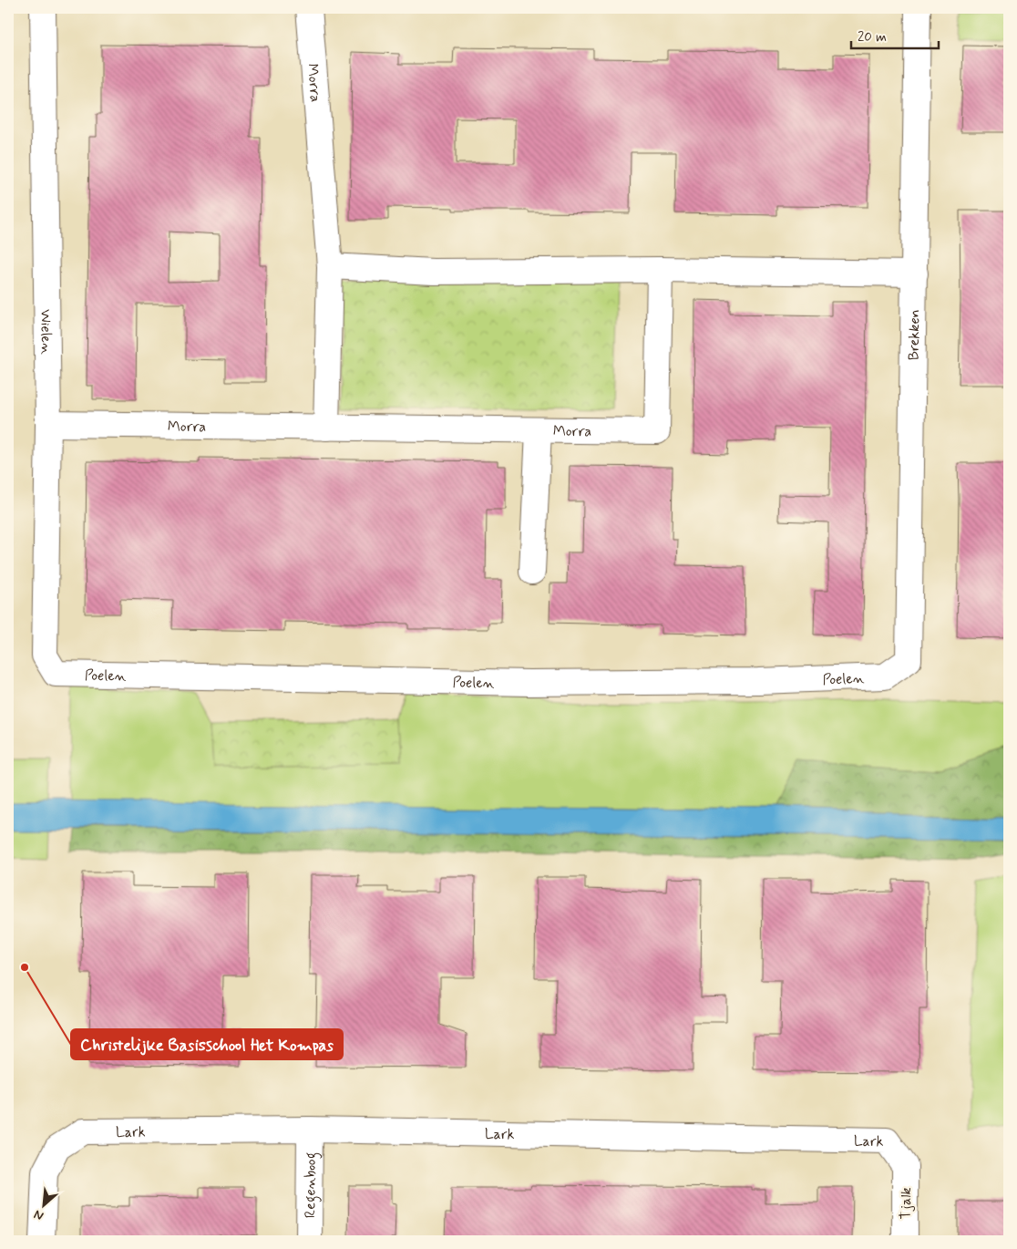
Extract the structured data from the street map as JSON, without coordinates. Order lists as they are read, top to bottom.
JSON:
{
  "streets": {
    "street": [
      "Morra",
      "Wielen",
      "Brekken",
      "Poelen",
      "Lark",
      "Regenboog",
      "Tjalk"
    ]
  },
  "crossings": [
    ["Morra", "Wielen"],
    ["Wielen", "Poelen"],
    ["Brekken", "Poelen"],
    ["Lark", "Regenboog"],
    ["Lark", "Tjalk"]
  ],
  "places": ["Christelijke Basisschool Het Kompas"],
  "scale_bar": "20 m",
  "north": "bottom left"
}
